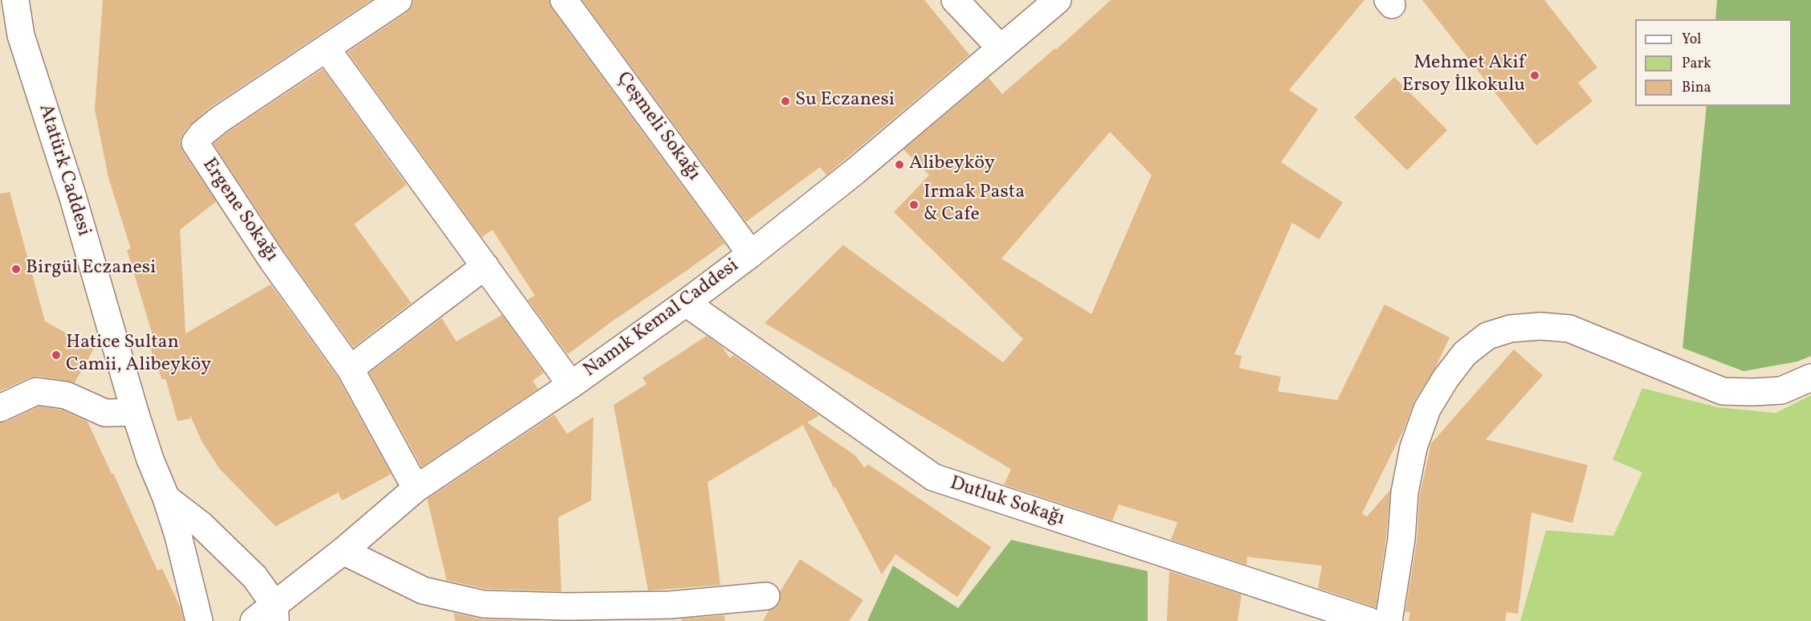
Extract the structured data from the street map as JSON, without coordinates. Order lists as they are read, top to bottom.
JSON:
{
  "streets": {
    "street": [
      "Çeşmeli Sokağı",
      "Atatürk Caddesi",
      "Ergene Sokağı",
      "Namık Kemal Caddesi",
      "Dutluk Sokağı"
    ]
  },
  "crossings": [
    ["Çeşmeli Sokağı", "Namık Kemal Caddesi"],
    ["Atatürk Caddesi", "Namık Kemal Caddesi"],
    ["Ergene Sokağı", "Namık Kemal Caddesi"],
    ["Namık Kemal Caddesi", "Dutluk Sokağı"]
  ],
  "places": [
    "Mehmet Akif Ersoy İlkokulu",
    "Su Eczanesi",
    "Alibeyköy",
    "Irmak Pasta & Cafe",
    "Birgül Eczanesi",
    "Hatice Sultan Camii, Alibeyköy"
  ],
  "legend": ["Yol", "Park", "Bina"]
}
